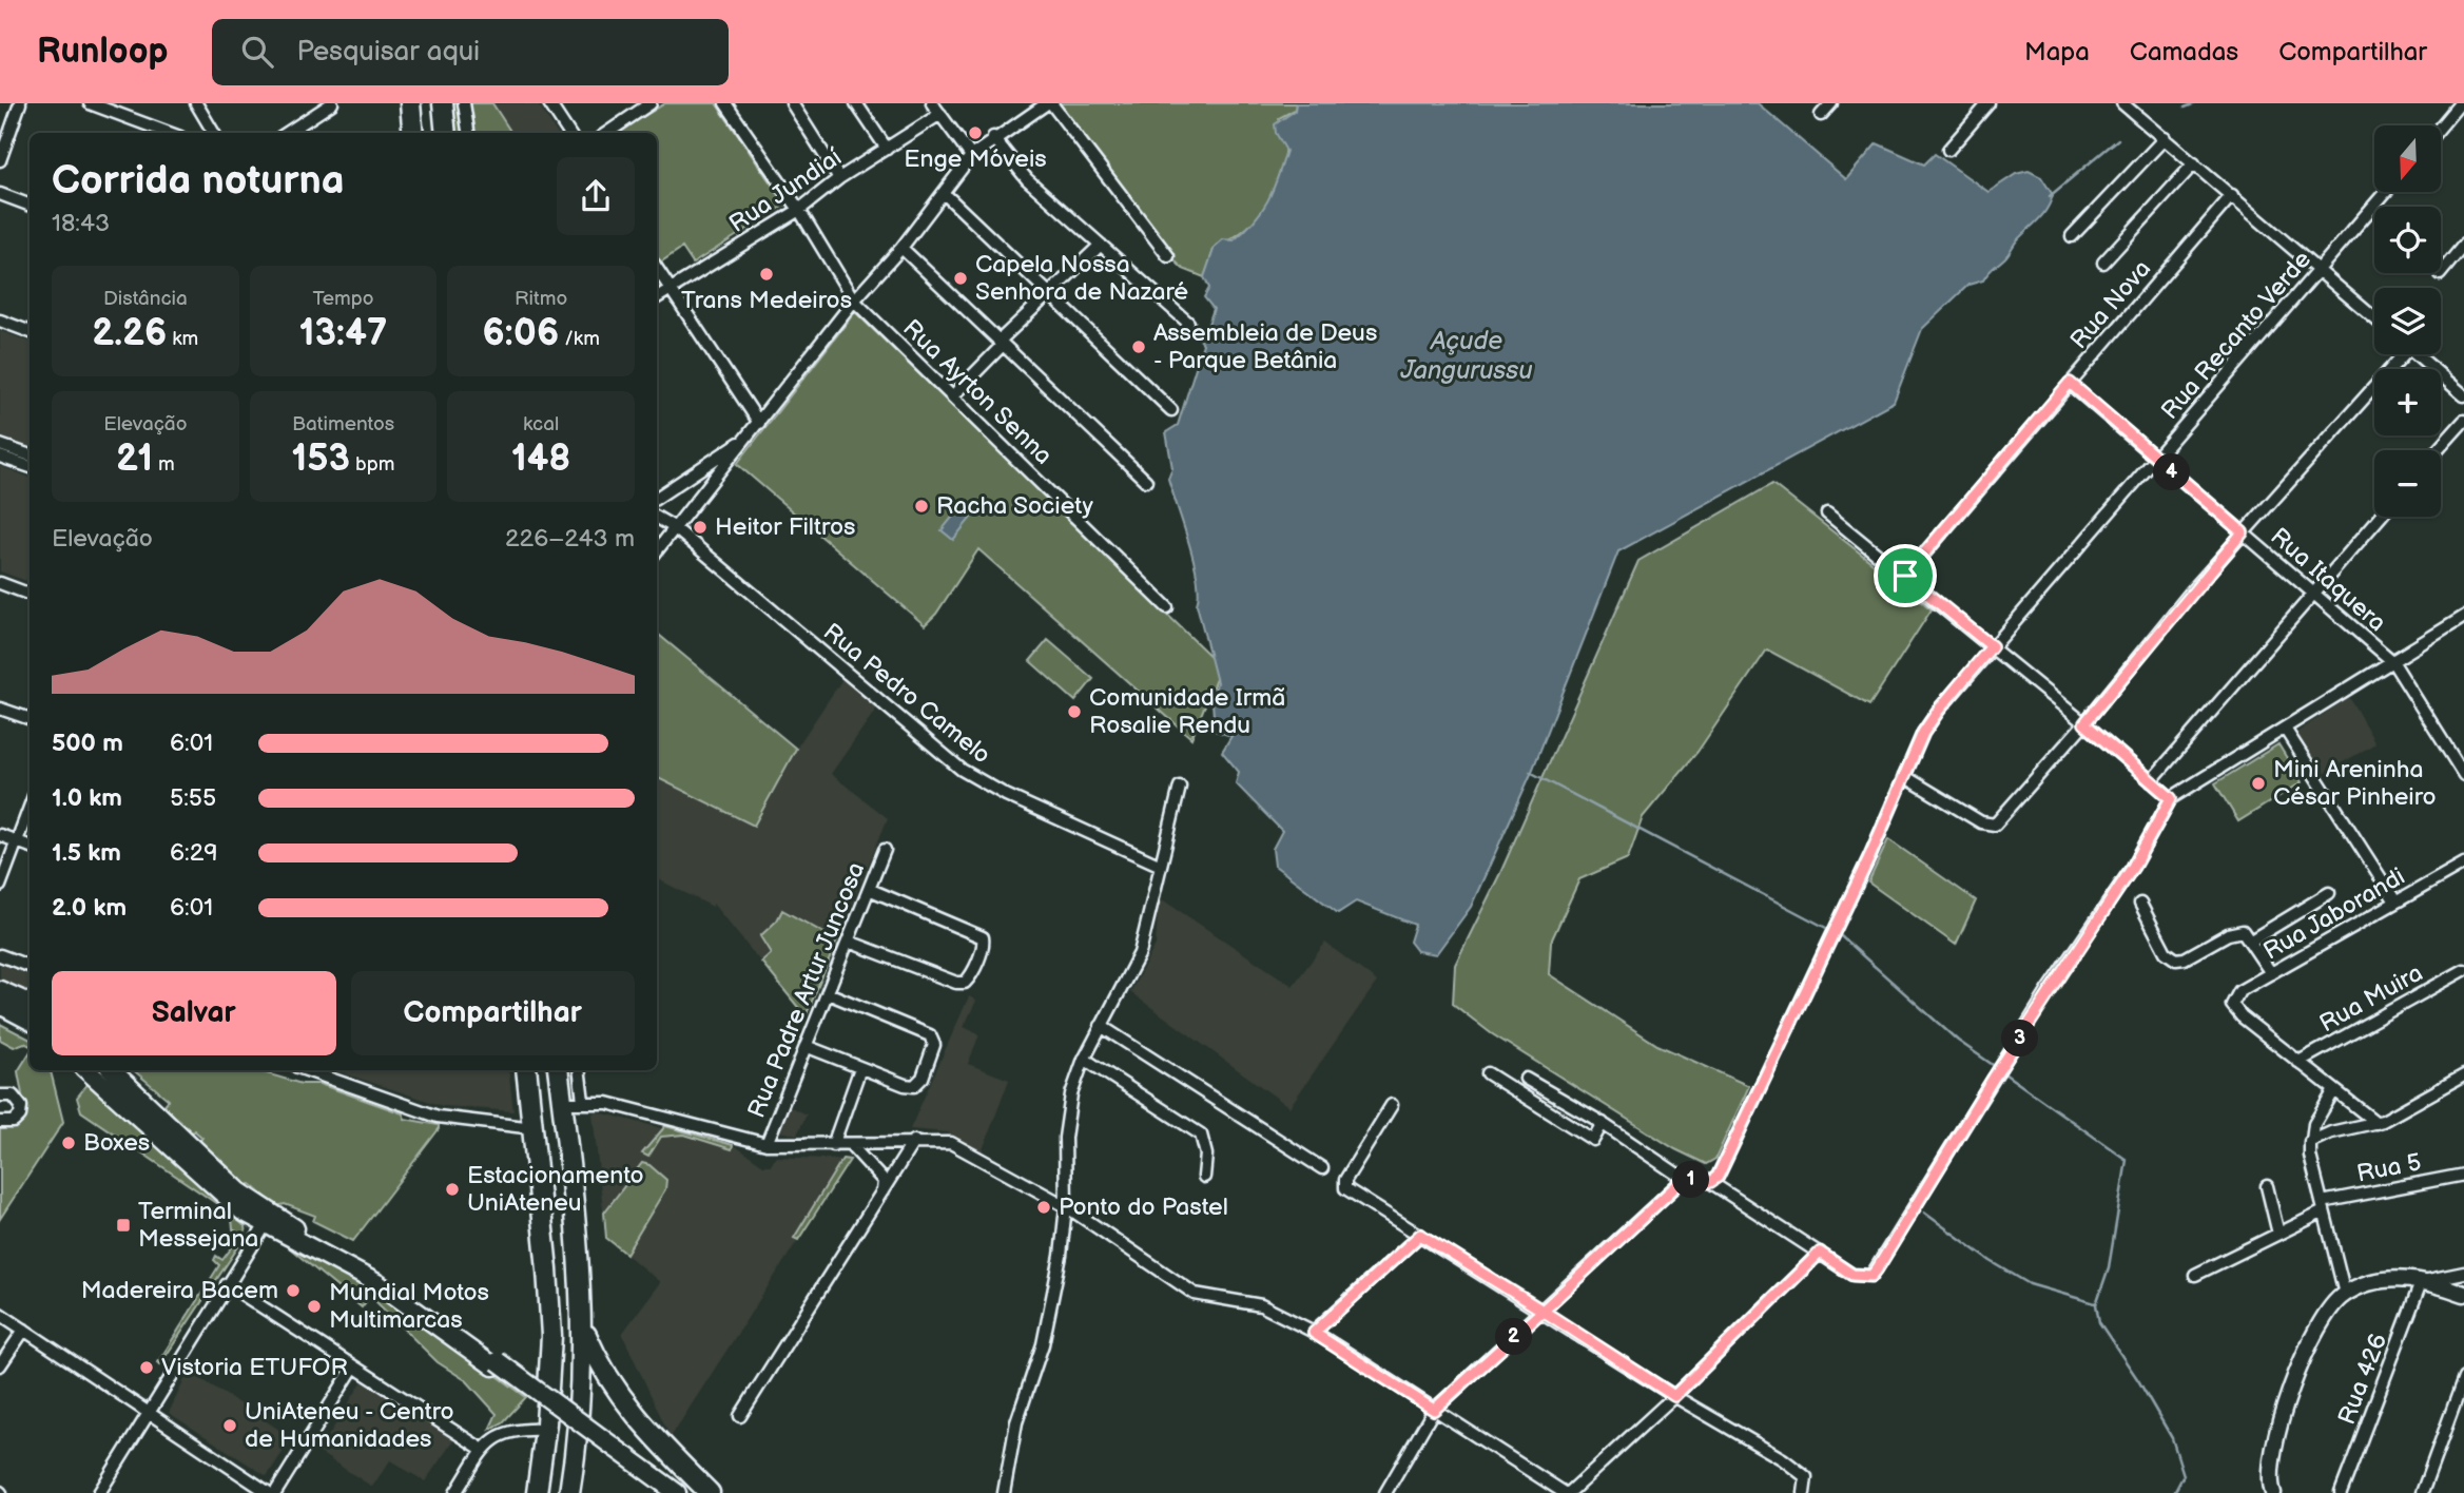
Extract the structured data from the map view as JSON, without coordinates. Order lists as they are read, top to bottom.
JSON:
{
  "streets": {
    "street": [
      "Rua Jundiaí",
      "Rua Nova",
      "Rua Recanto Verde",
      "Rua Ayrton Senna",
      "Rua Itaquera",
      "Rua Pedro Camelo",
      "Rua Jaborandi",
      "Rua Padre Artur Juncosa",
      "Rua Muira",
      "Rua 5",
      "Rua 426"
    ]
  },
  "crossings": [
    ["Rua Jundiaí", "Rua Ayrton Senna"],
    ["Rua Nova", "Rua Itaquera"],
    ["Rua Recanto Verde", "Rua Itaquera"],
    ["Rua Jaborandi", "Rua Muira"]
  ],
  "water": ["Açude Jangurussu"],
  "places": {
    "other": [
      "Enge Móveis",
      "Trans Medeiros",
      "Capela Nossa Senhora de Nazaré",
      "Assembleia de Deus - Parque Betânia",
      "Racha Society",
      "Heitor Filtros",
      "Comunidade Irmã Rosalie Rendu",
      "Mini Areninha César Pinheiro",
      "Boxes",
      "Estacionamento UniAteneu",
      "Ponto do Pastel",
      "Madereira Bacem",
      "Mundial Motos Multimarcas",
      "Vistoria ETUFOR",
      "UniAteneu - Centro de Humanidades"
    ],
    "transit": ["Terminal Messejana"]
  },
  "north": "bottom",
  "page": {
    "header": "Runloop",
    "search": "Pesquisar aqui",
    "nav": ["Mapa", "Camadas", "Compartilhar"],
    "map_buttons": ["+", "−"],
    "heading": ["Corrida noturna", "18:43"],
    "stats": [
      ["Distância", "2.26 km"],
      ["Tempo", "13:47"],
      ["Ritmo", "6:06 /km"],
      ["Elevação", "21 m"],
      ["Batimentos", "153 bpm"],
      ["kcal", "148"]
    ],
    "pins": [
      "4",
      "3",
      "1",
      "2"
    ],
    "chart": ["Elevação", "226–243 m"],
    "list": [
      {
        "name": "500 m",
        "note": "6:01"
      },
      {
        "name": "1.0 km",
        "note": "5:55"
      },
      {
        "name": "1.5 km",
        "note": "6:29"
      },
      {
        "name": "2.0 km",
        "note": "6:01"
      }
    ],
    "buttons": ["Salvar", "Compartilhar"]
  }
}
